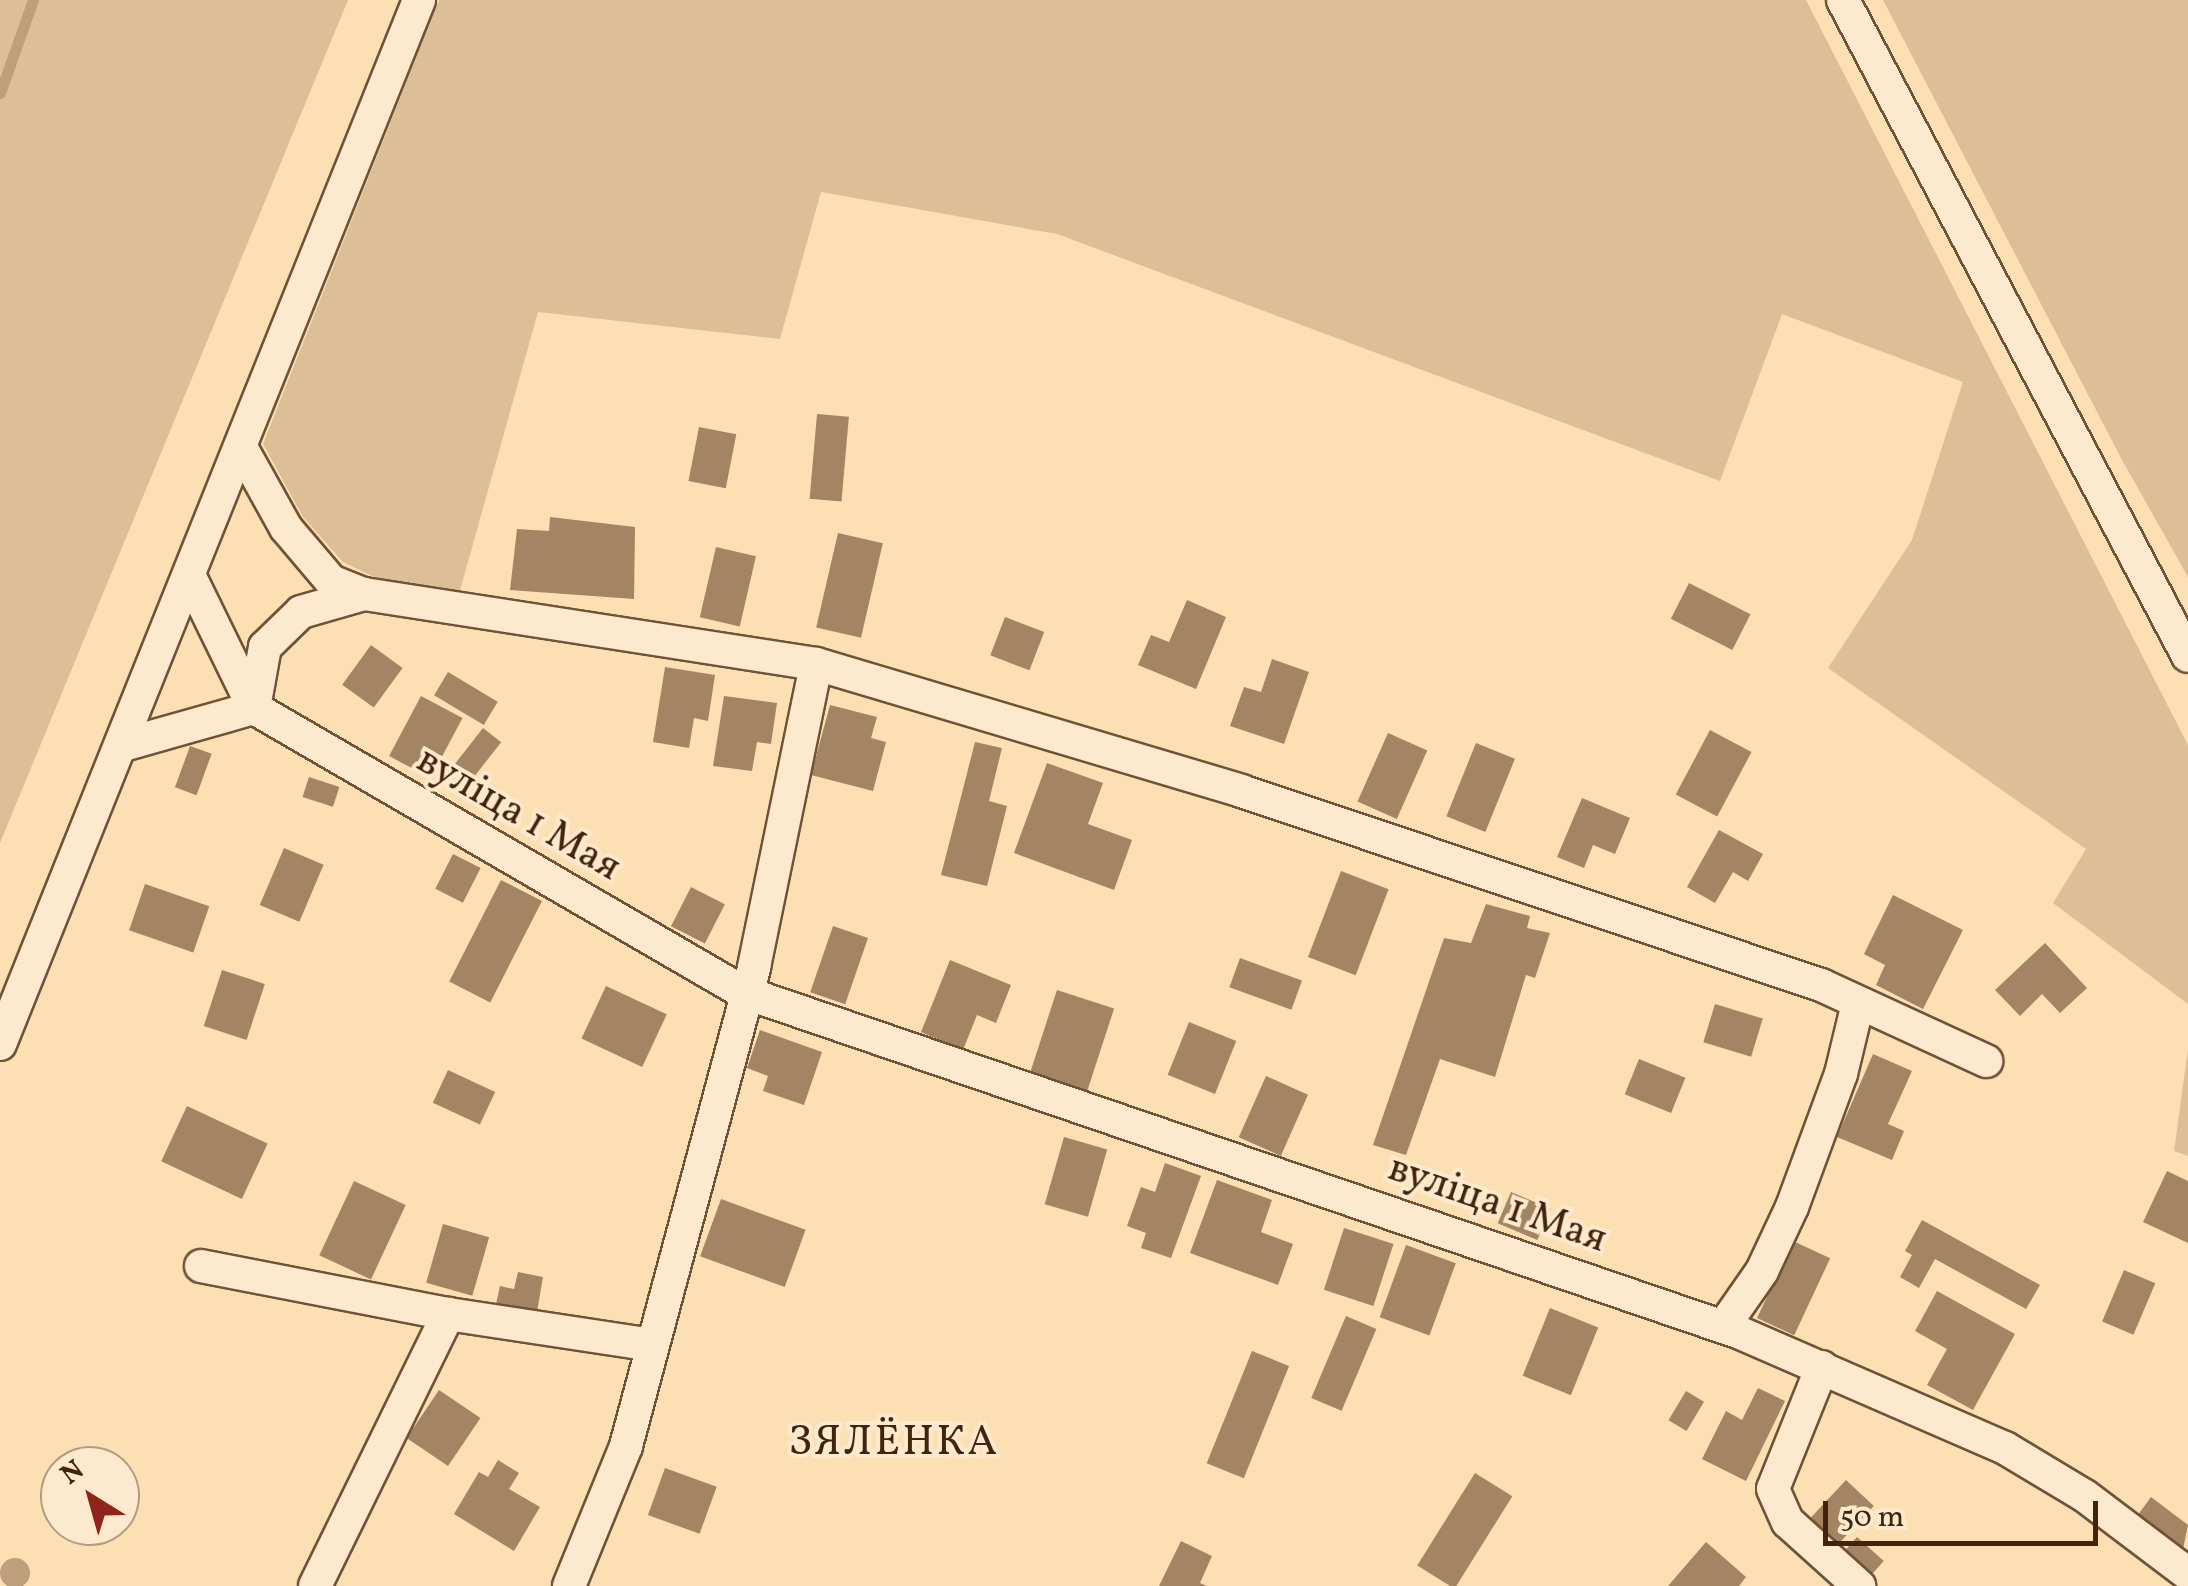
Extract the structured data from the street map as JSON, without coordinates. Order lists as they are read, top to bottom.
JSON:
{
  "streets": {
    "street": ["вуліца 1 Мая"]
  },
  "districts": ["ЗЯЛЁНКА"],
  "scale_bar": "50 m",
  "north": "top left"
}
